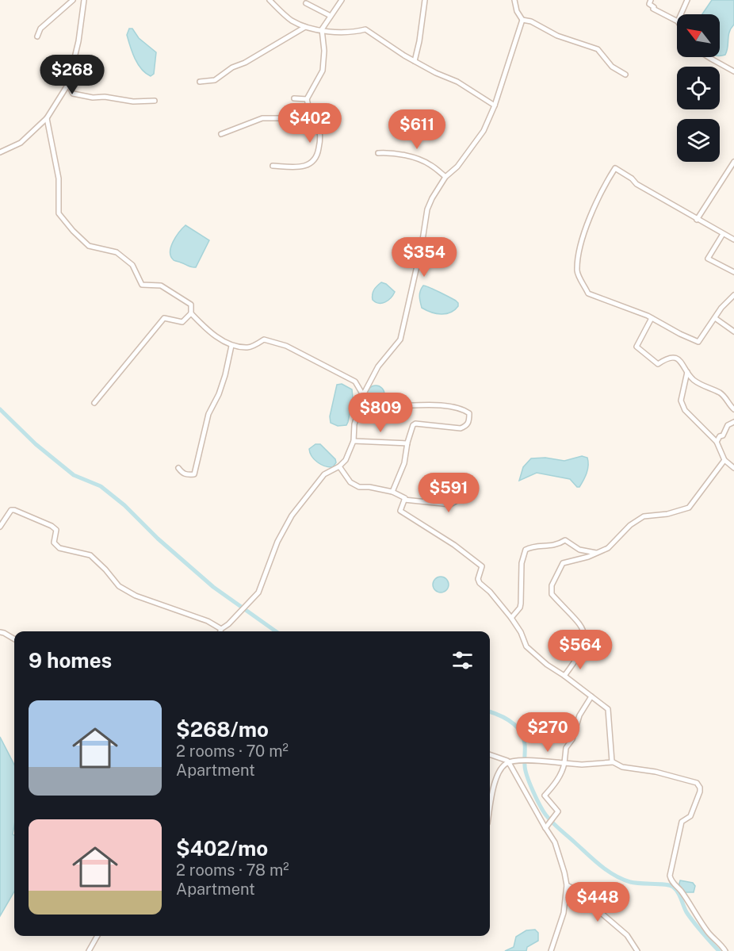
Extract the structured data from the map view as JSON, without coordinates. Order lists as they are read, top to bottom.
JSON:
{
  "north": "top left",
  "page": {
    "price": [
      "$268",
      "$402",
      "$611",
      "$354",
      "$809",
      "$591",
      "$564",
      "$270",
      "$448"
    ],
    "heading": "9 homes",
    "list": [
      {
        "name": "$268/mo",
        "note": "2 rooms · 70 m² · Apartment"
      },
      {
        "name": "$402/mo",
        "note": "2 rooms · 78 m² · Apartment"
      }
    ]
  }
}
